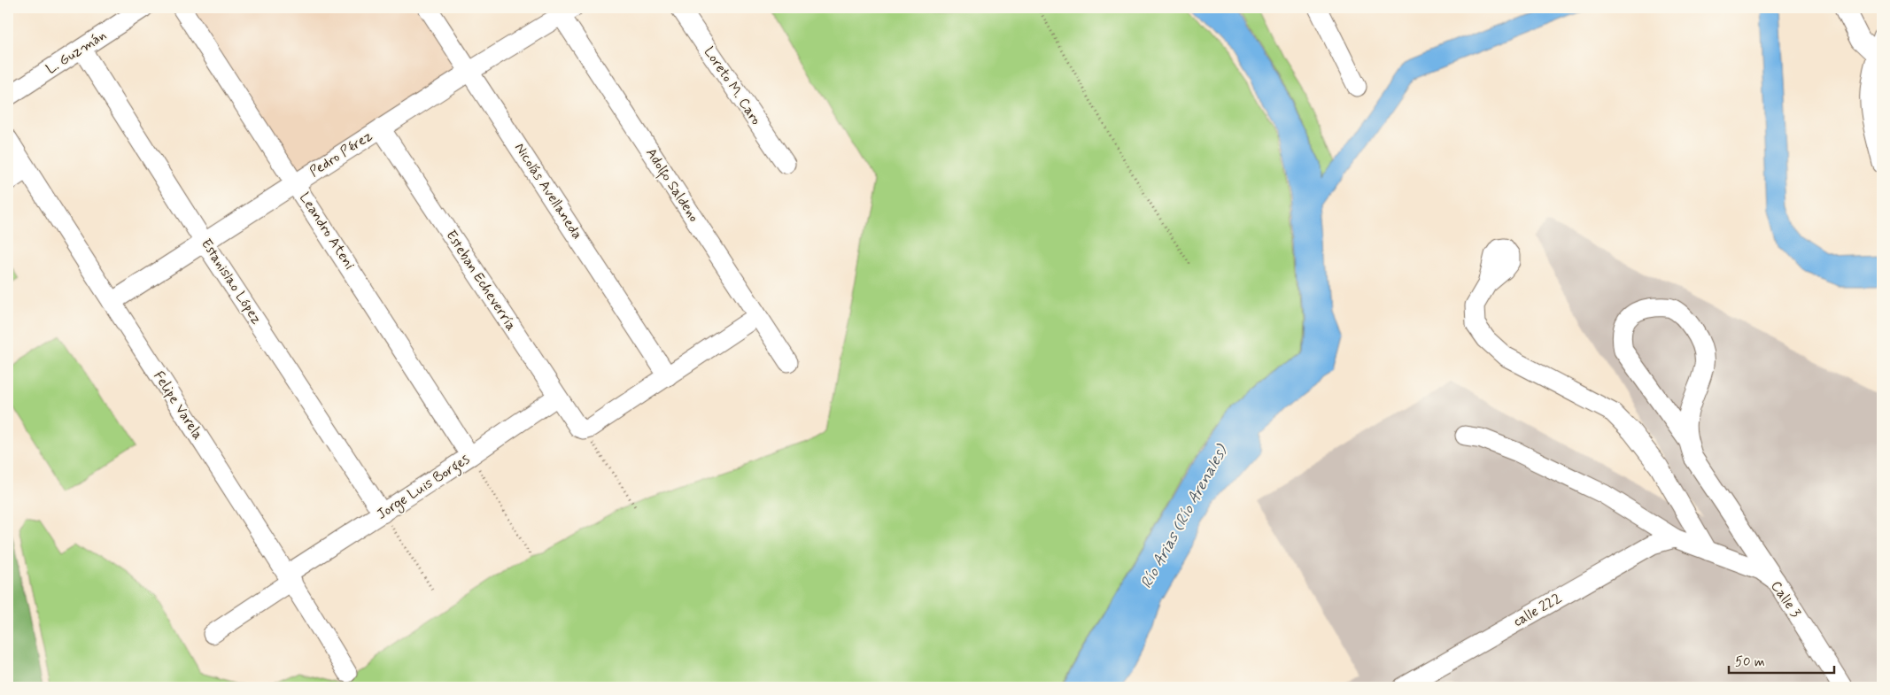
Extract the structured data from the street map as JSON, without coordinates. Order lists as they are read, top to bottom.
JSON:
{
  "streets": {
    "street": [
      "L. Guzmán",
      "Loreto M. Caro",
      "Pedro Pérez",
      "Adolfo Saldeno",
      "Nicolás Avellaneda",
      "Leandro Ateni",
      "Esteban Echeverría",
      "Estanislao López",
      "Felipe Varela",
      "Jorge Luis Borges",
      "Calle 3",
      "calle 222"
    ]
  },
  "crossings": [
    ["L. Guzmán", "Estanislao López"],
    ["Pedro Pérez", "Adolfo Saldeno"],
    ["Pedro Pérez", "Nicolás Avellaneda"],
    ["Pedro Pérez", "Leandro Ateni"],
    ["Pedro Pérez", "Esteban Echeverría"],
    ["Pedro Pérez", "Estanislao López"],
    ["Pedro Pérez", "Felipe Varela"],
    ["Leandro Ateni", "Jorge Luis Borges"],
    ["Esteban Echeverría", "Jorge Luis Borges"],
    ["Estanislao López", "Jorge Luis Borges"],
    ["Felipe Varela", "Jorge Luis Borges"],
    ["Calle 3", "calle 222"]
  ],
  "water": ["Río Arias (Río Arenales)"],
  "scale_bar": "50 m"
}
